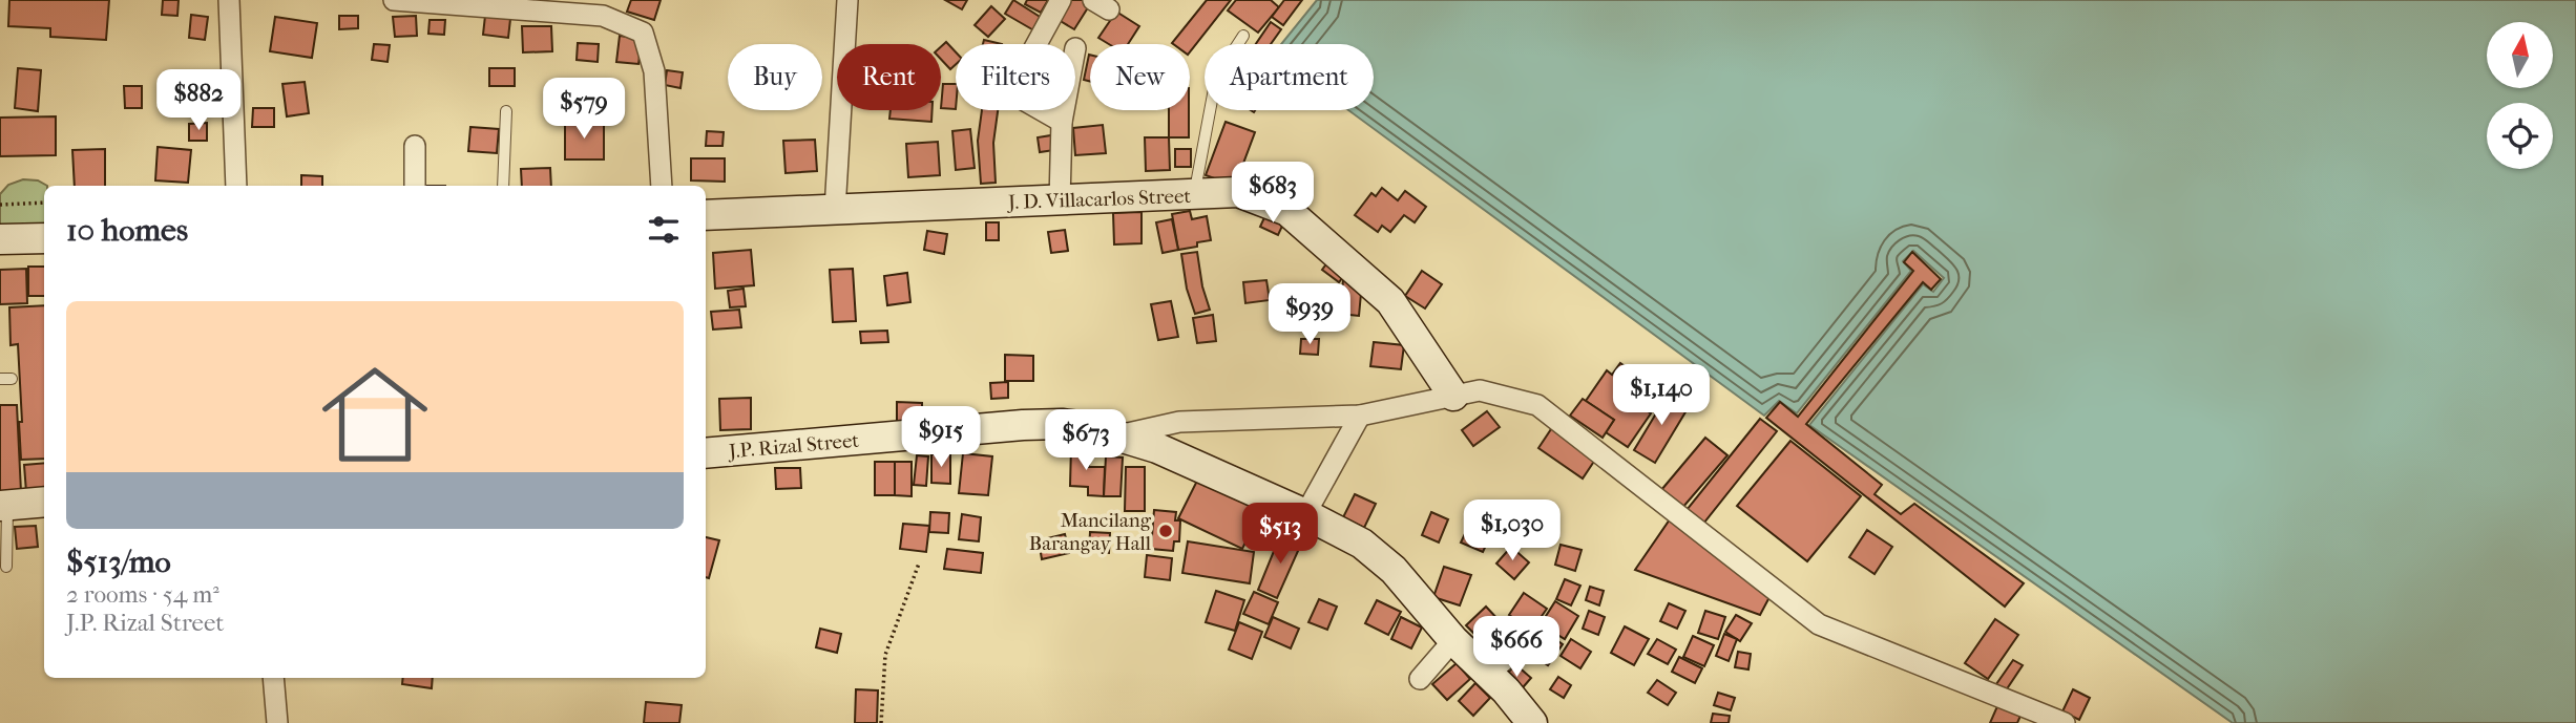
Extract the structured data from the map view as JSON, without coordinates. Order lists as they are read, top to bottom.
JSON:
{
  "streets": {
    "main road": ["J. D. Villacarlos Street", "J.P. Rizal Street"]
  },
  "places": ["Mancilang Barangay Hall"],
  "north": "top",
  "page": {
    "chip": [
      "Buy",
      "Rent",
      "Filters",
      "New",
      "Apartment"
    ],
    "price": [
      "$882",
      "$579",
      "$683",
      "$939",
      "$1,140",
      "$915",
      "$673",
      "$1,030",
      "$513",
      "$666"
    ],
    "heading": "10 homes",
    "list": [
      {
        "name": "$513/mo",
        "note": "2 rooms · 54 m² · J.P. Rizal Street"
      }
    ]
  }
}
